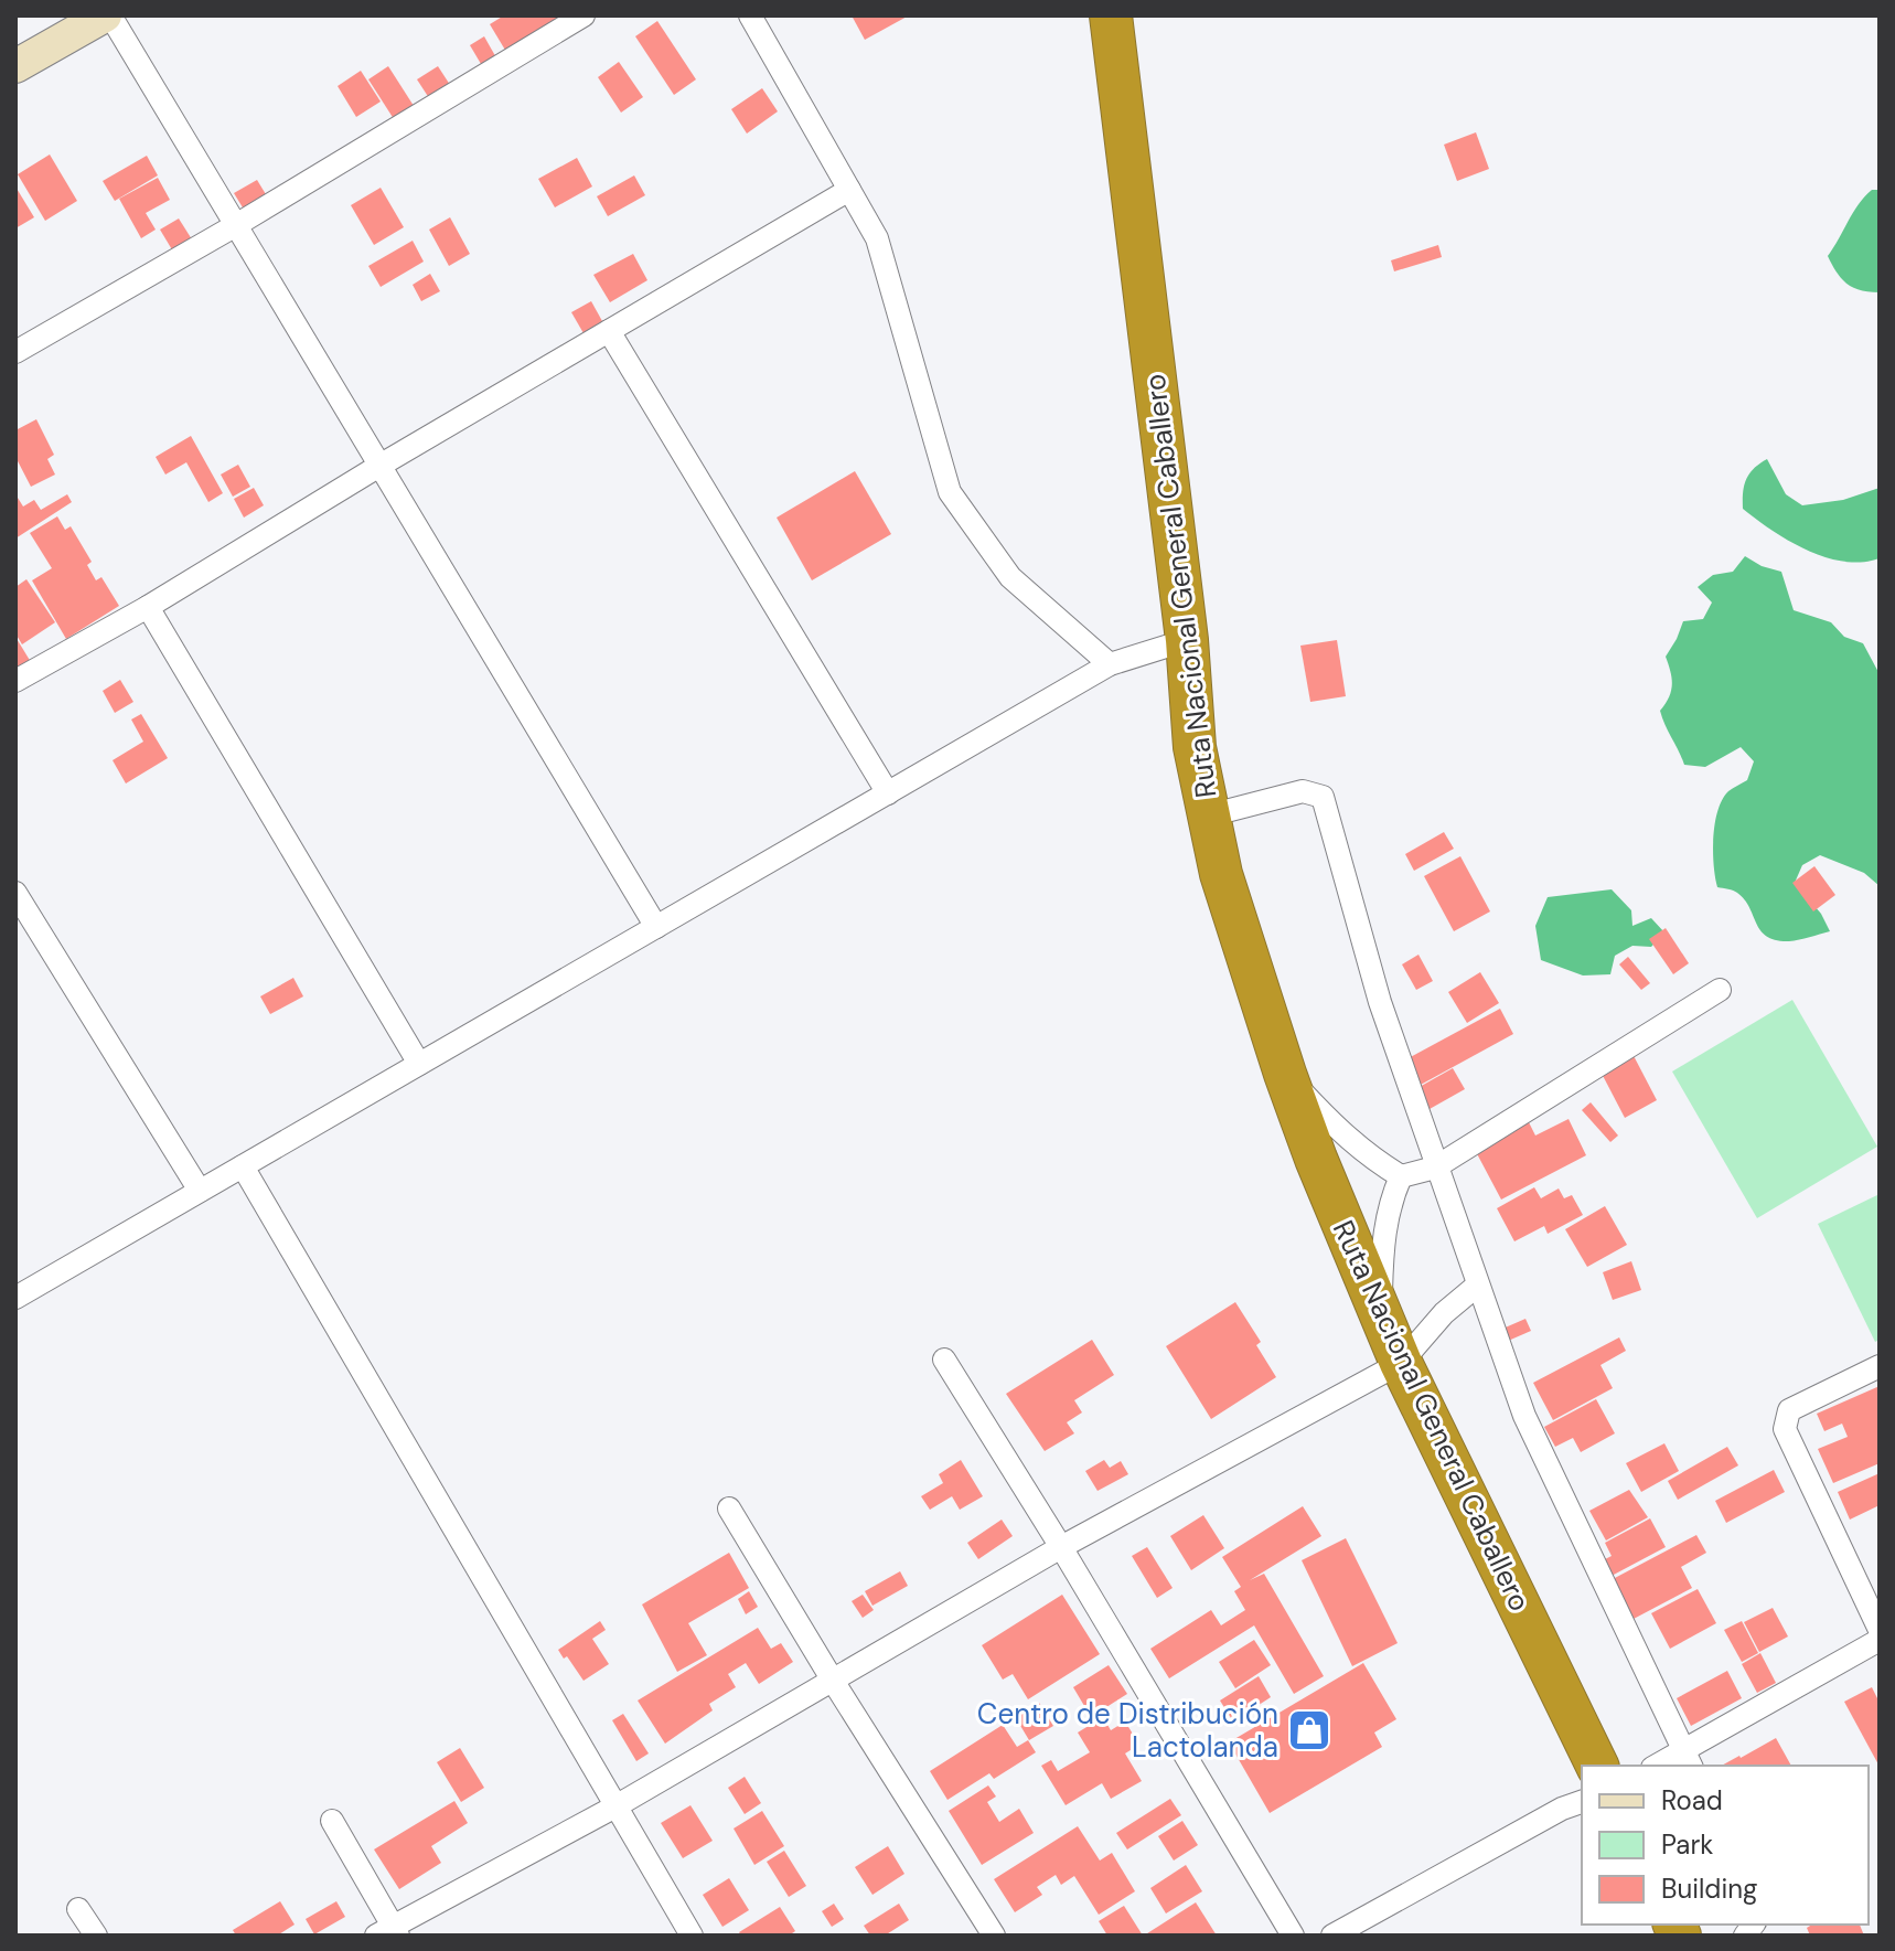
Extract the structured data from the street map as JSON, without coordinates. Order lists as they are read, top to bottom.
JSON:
{
  "streets": {
    "highway": ["Ruta Nacional General Caballero"]
  },
  "places": {
    "shop": ["Centro de Distribución Lactolanda"]
  },
  "legend": ["Road", "Park", "Building"]
}
